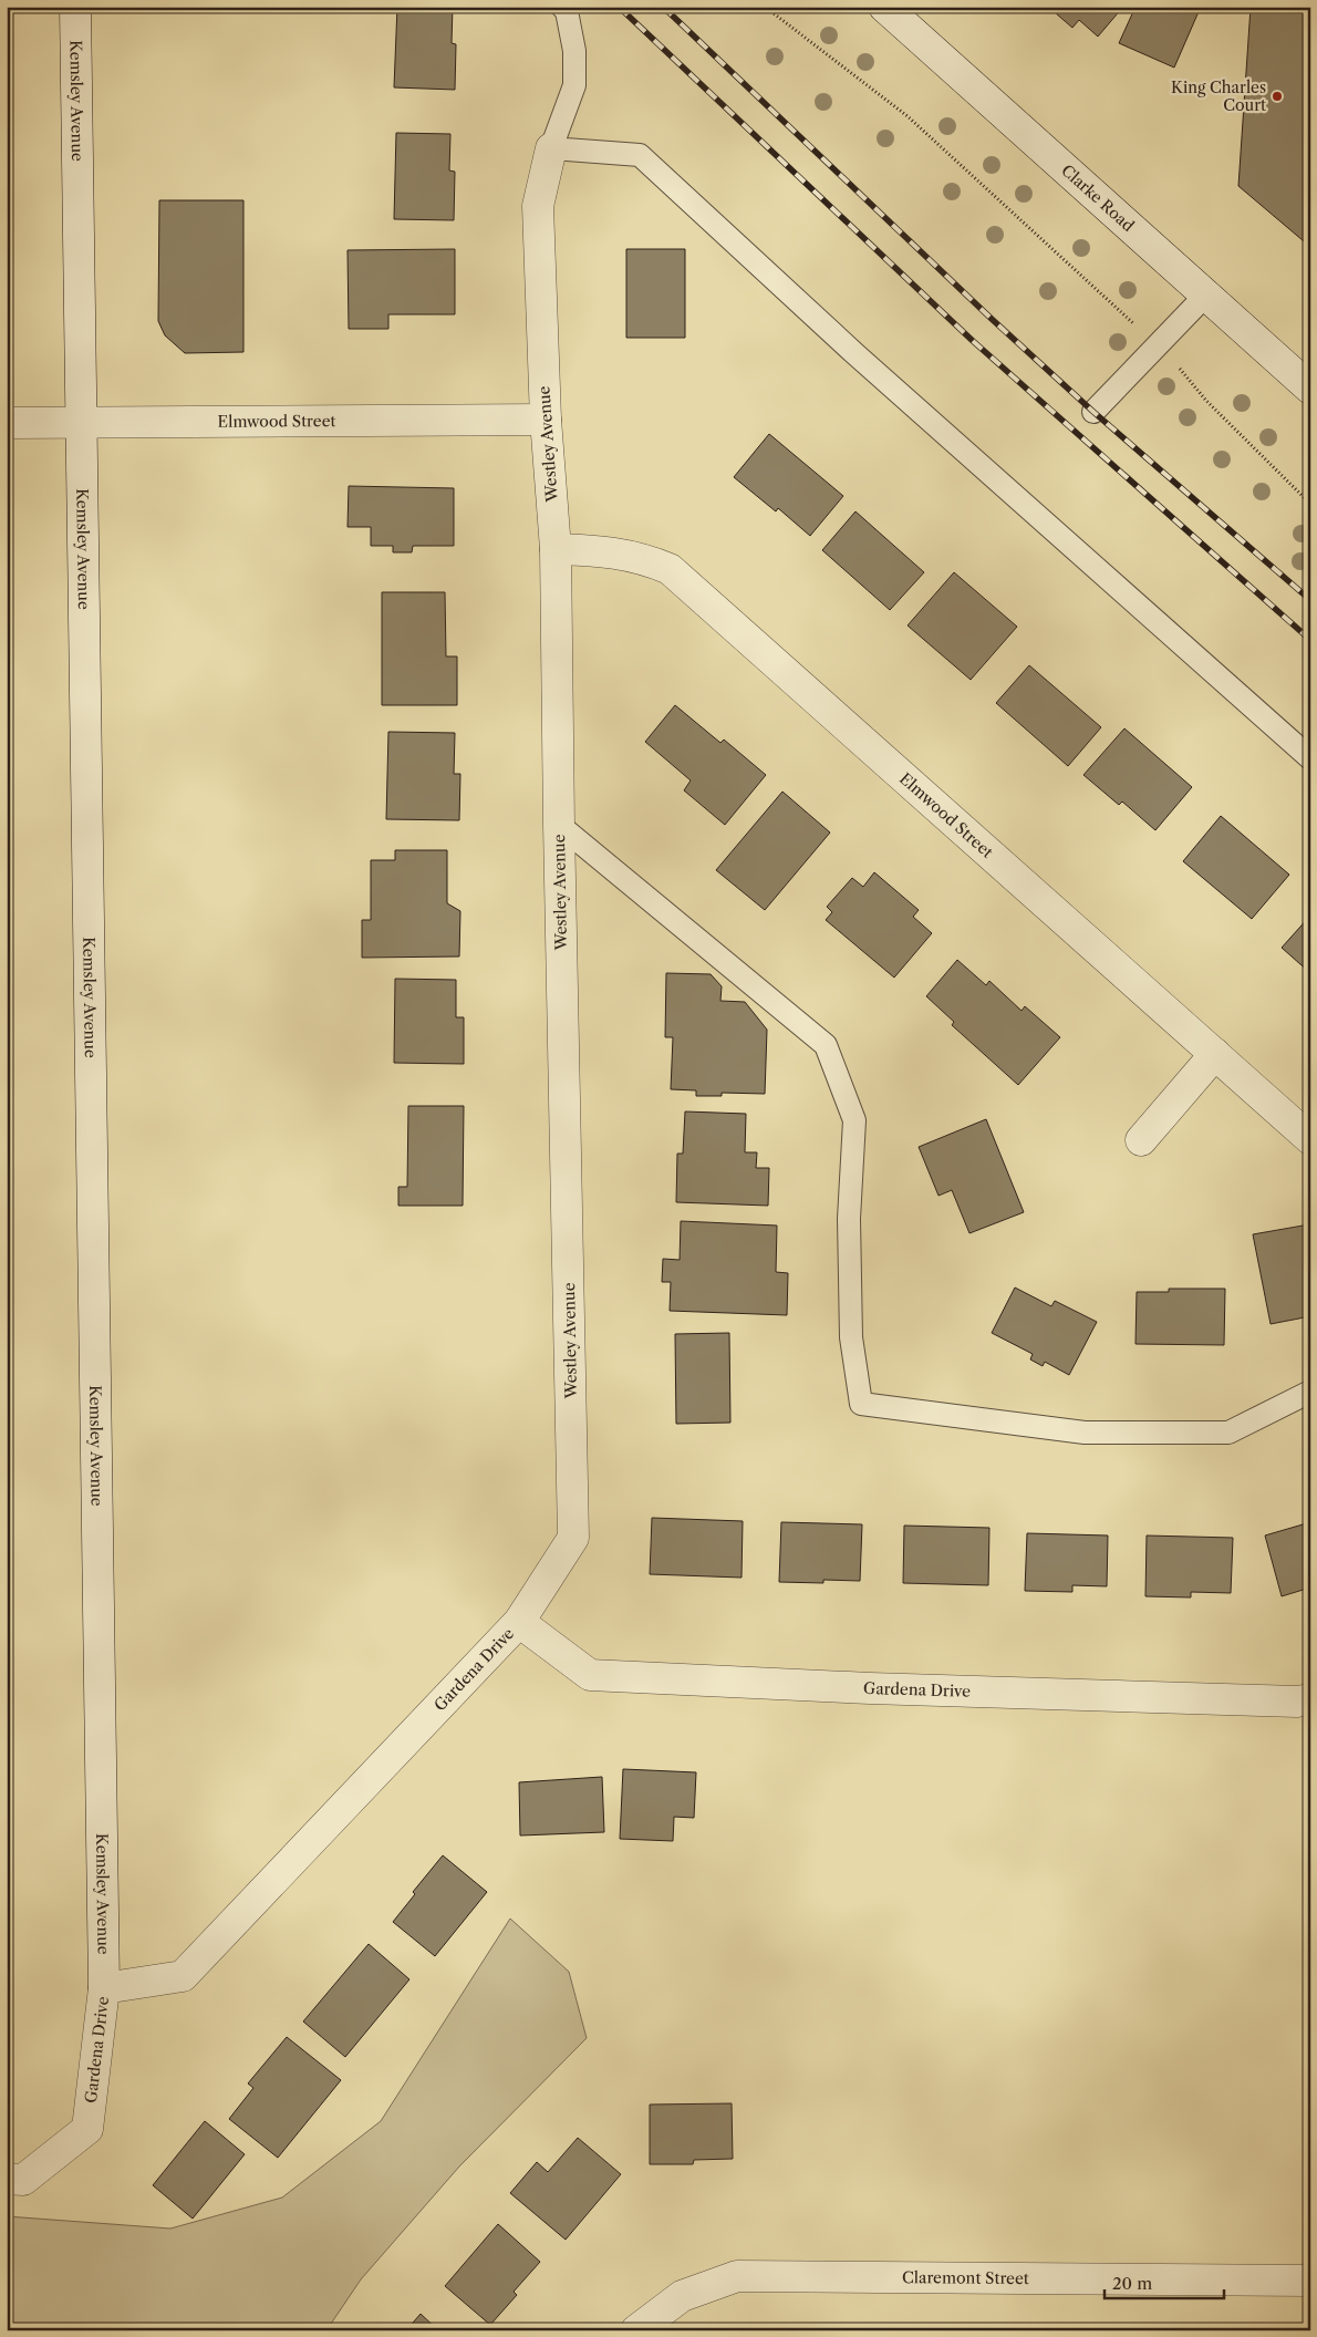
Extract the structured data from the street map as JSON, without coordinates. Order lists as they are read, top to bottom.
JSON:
{
  "streets": {
    "street": [
      "Kemsley Avenue",
      "Clarke Road",
      "Elmwood Street",
      "Westley Avenue",
      "Gardena Drive",
      "Claremont Street"
    ]
  },
  "crossings": [
    ["Kemsley Avenue", "Elmwood Street"],
    ["Kemsley Avenue", "Gardena Drive"],
    ["Elmwood Street", "Westley Avenue"],
    ["Westley Avenue", "Gardena Drive"]
  ],
  "places": ["King Charles Court"],
  "scale_bar": "20 m"
}
